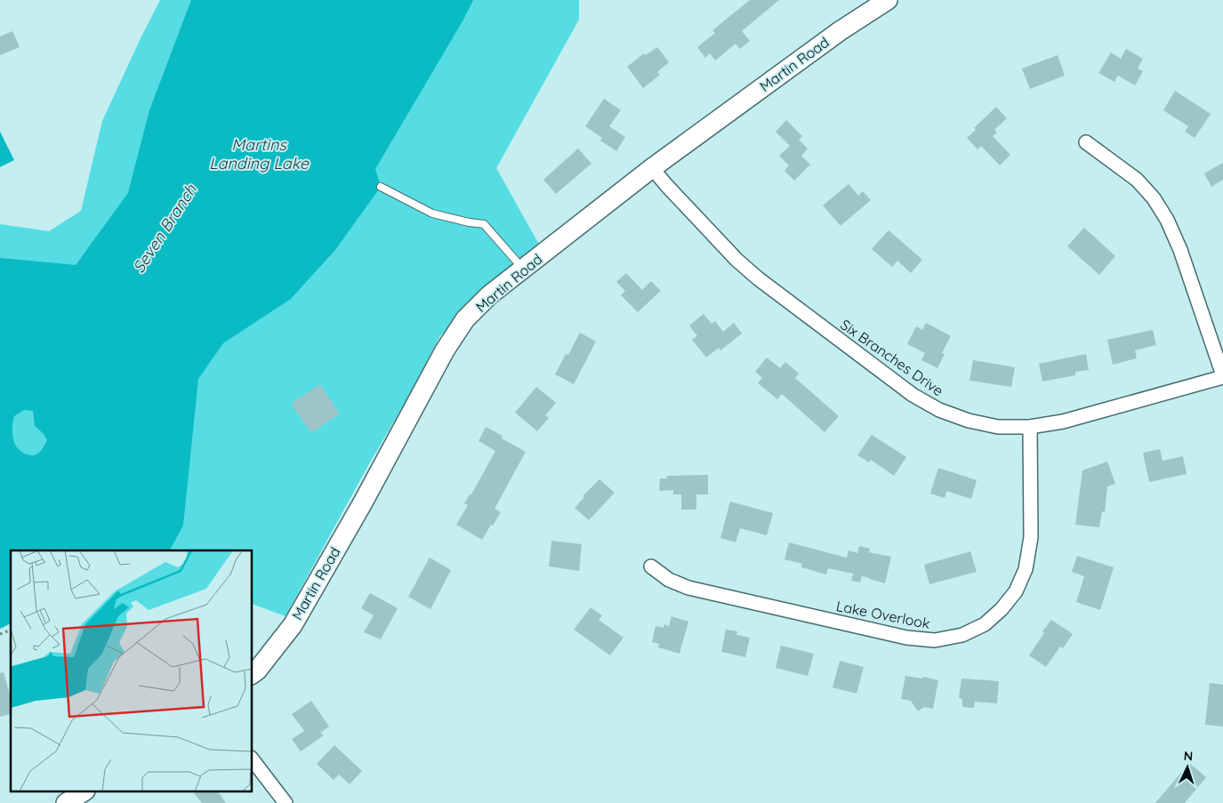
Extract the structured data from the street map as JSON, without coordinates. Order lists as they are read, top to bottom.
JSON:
{
  "streets": {
    "street": ["Martin Road", "Six Branches Drive", "Lake Overlook"]
  },
  "crossings": [
    ["Martin Road", "Six Branches Drive"],
    ["Six Branches Drive", "Lake Overlook"]
  ],
  "water": ["Martins Landing Lake", "Seven Branch"],
  "north": "top"
}
